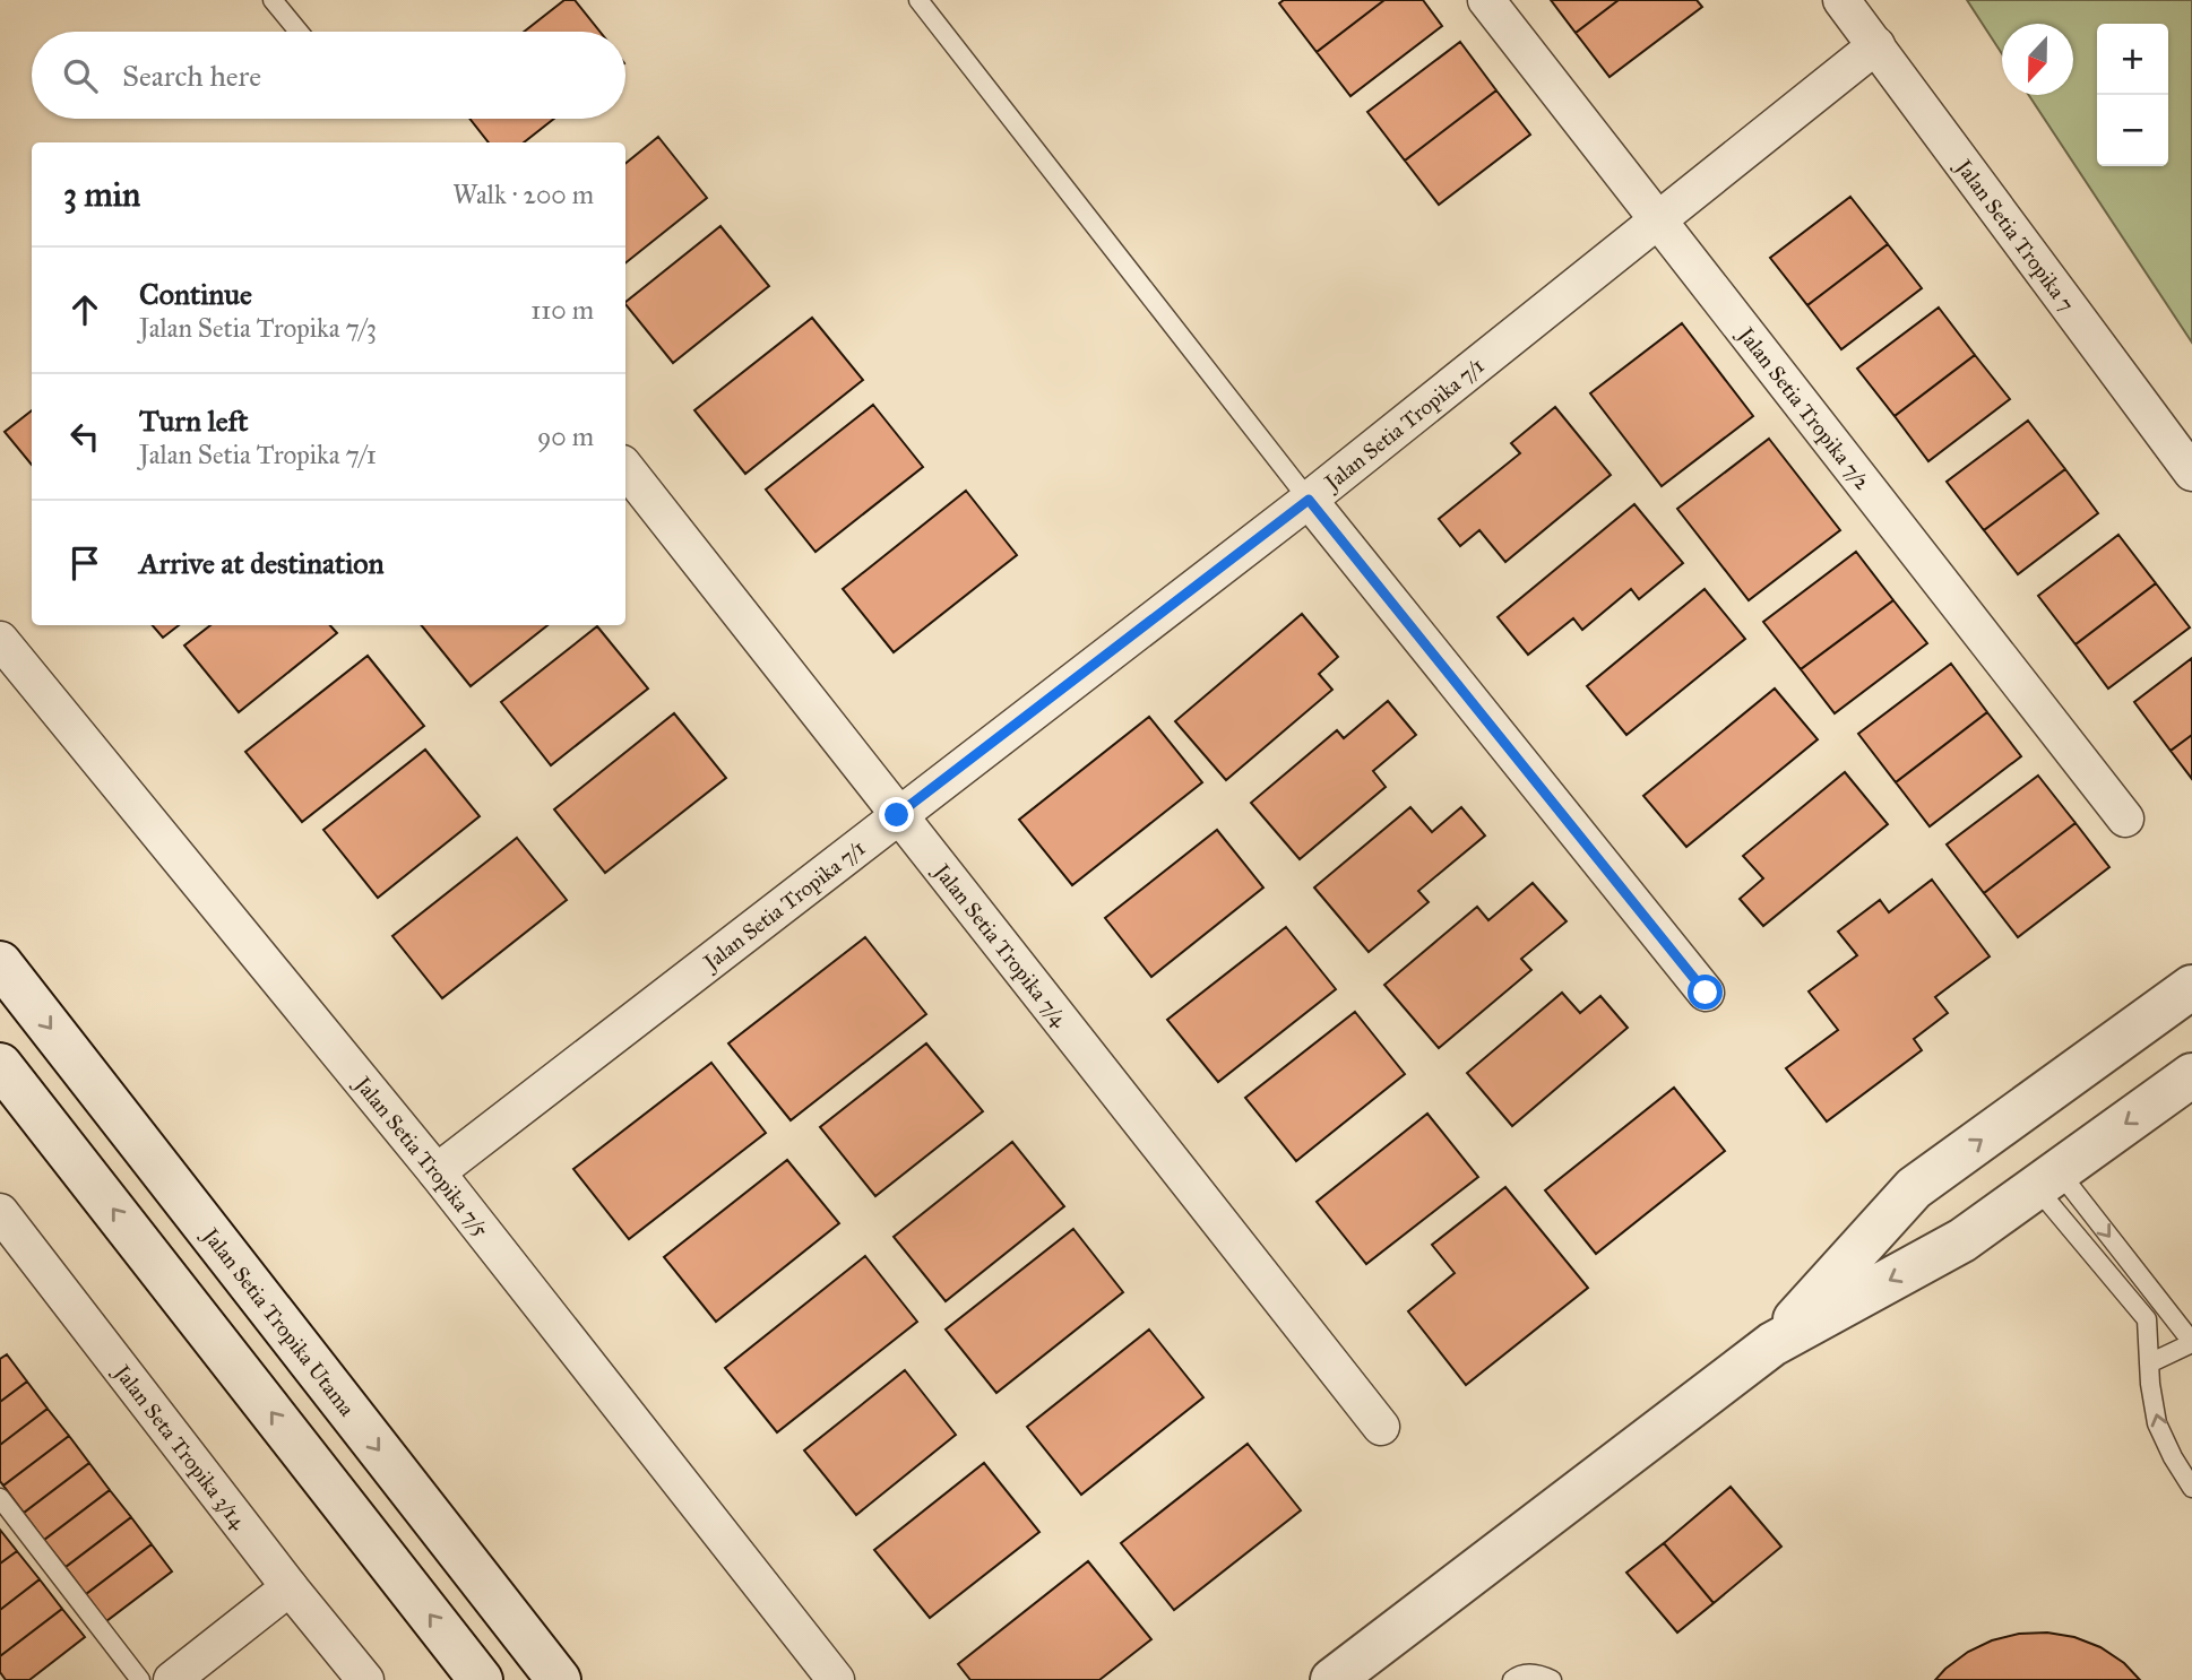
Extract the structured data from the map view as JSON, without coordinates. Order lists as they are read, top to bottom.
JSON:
{
  "streets": {
    "main road": ["Jalan Setia Tropika Utama"],
    "street": [
      "Jalan Setia Tropika 7",
      "Jalan Setia Tropika 7/2",
      "Jalan Setia Tropika 7/1",
      "Jalan Setia Tropika 7/4",
      "Jalan Setia Tropika 7/5",
      "Jalan Seta Tropika 3/14"
    ]
  },
  "crossings": [
    ["Jalan Setia Tropika 7", "Jalan Setia Tropika 7/1"],
    ["Jalan Setia Tropika 7/2", "Jalan Setia Tropika 7/1"],
    ["Jalan Setia Tropika 7/1", "Jalan Setia Tropika 7/4"],
    ["Jalan Setia Tropika 7/1", "Jalan Setia Tropika 7/5"]
  ],
  "north": "bottom",
  "page": {
    "map_buttons": ["+", "−"],
    "search": "Search here",
    "heading": ["3 min", "Walk · 200 m"],
    "list": [
      ["Continue", "Jalan Setia Tropika 7/3", "110 m"],
      ["Turn left", "Jalan Setia Tropika 7/1", "90 m"],
      "Arrive at destination"
    ]
  }
}
